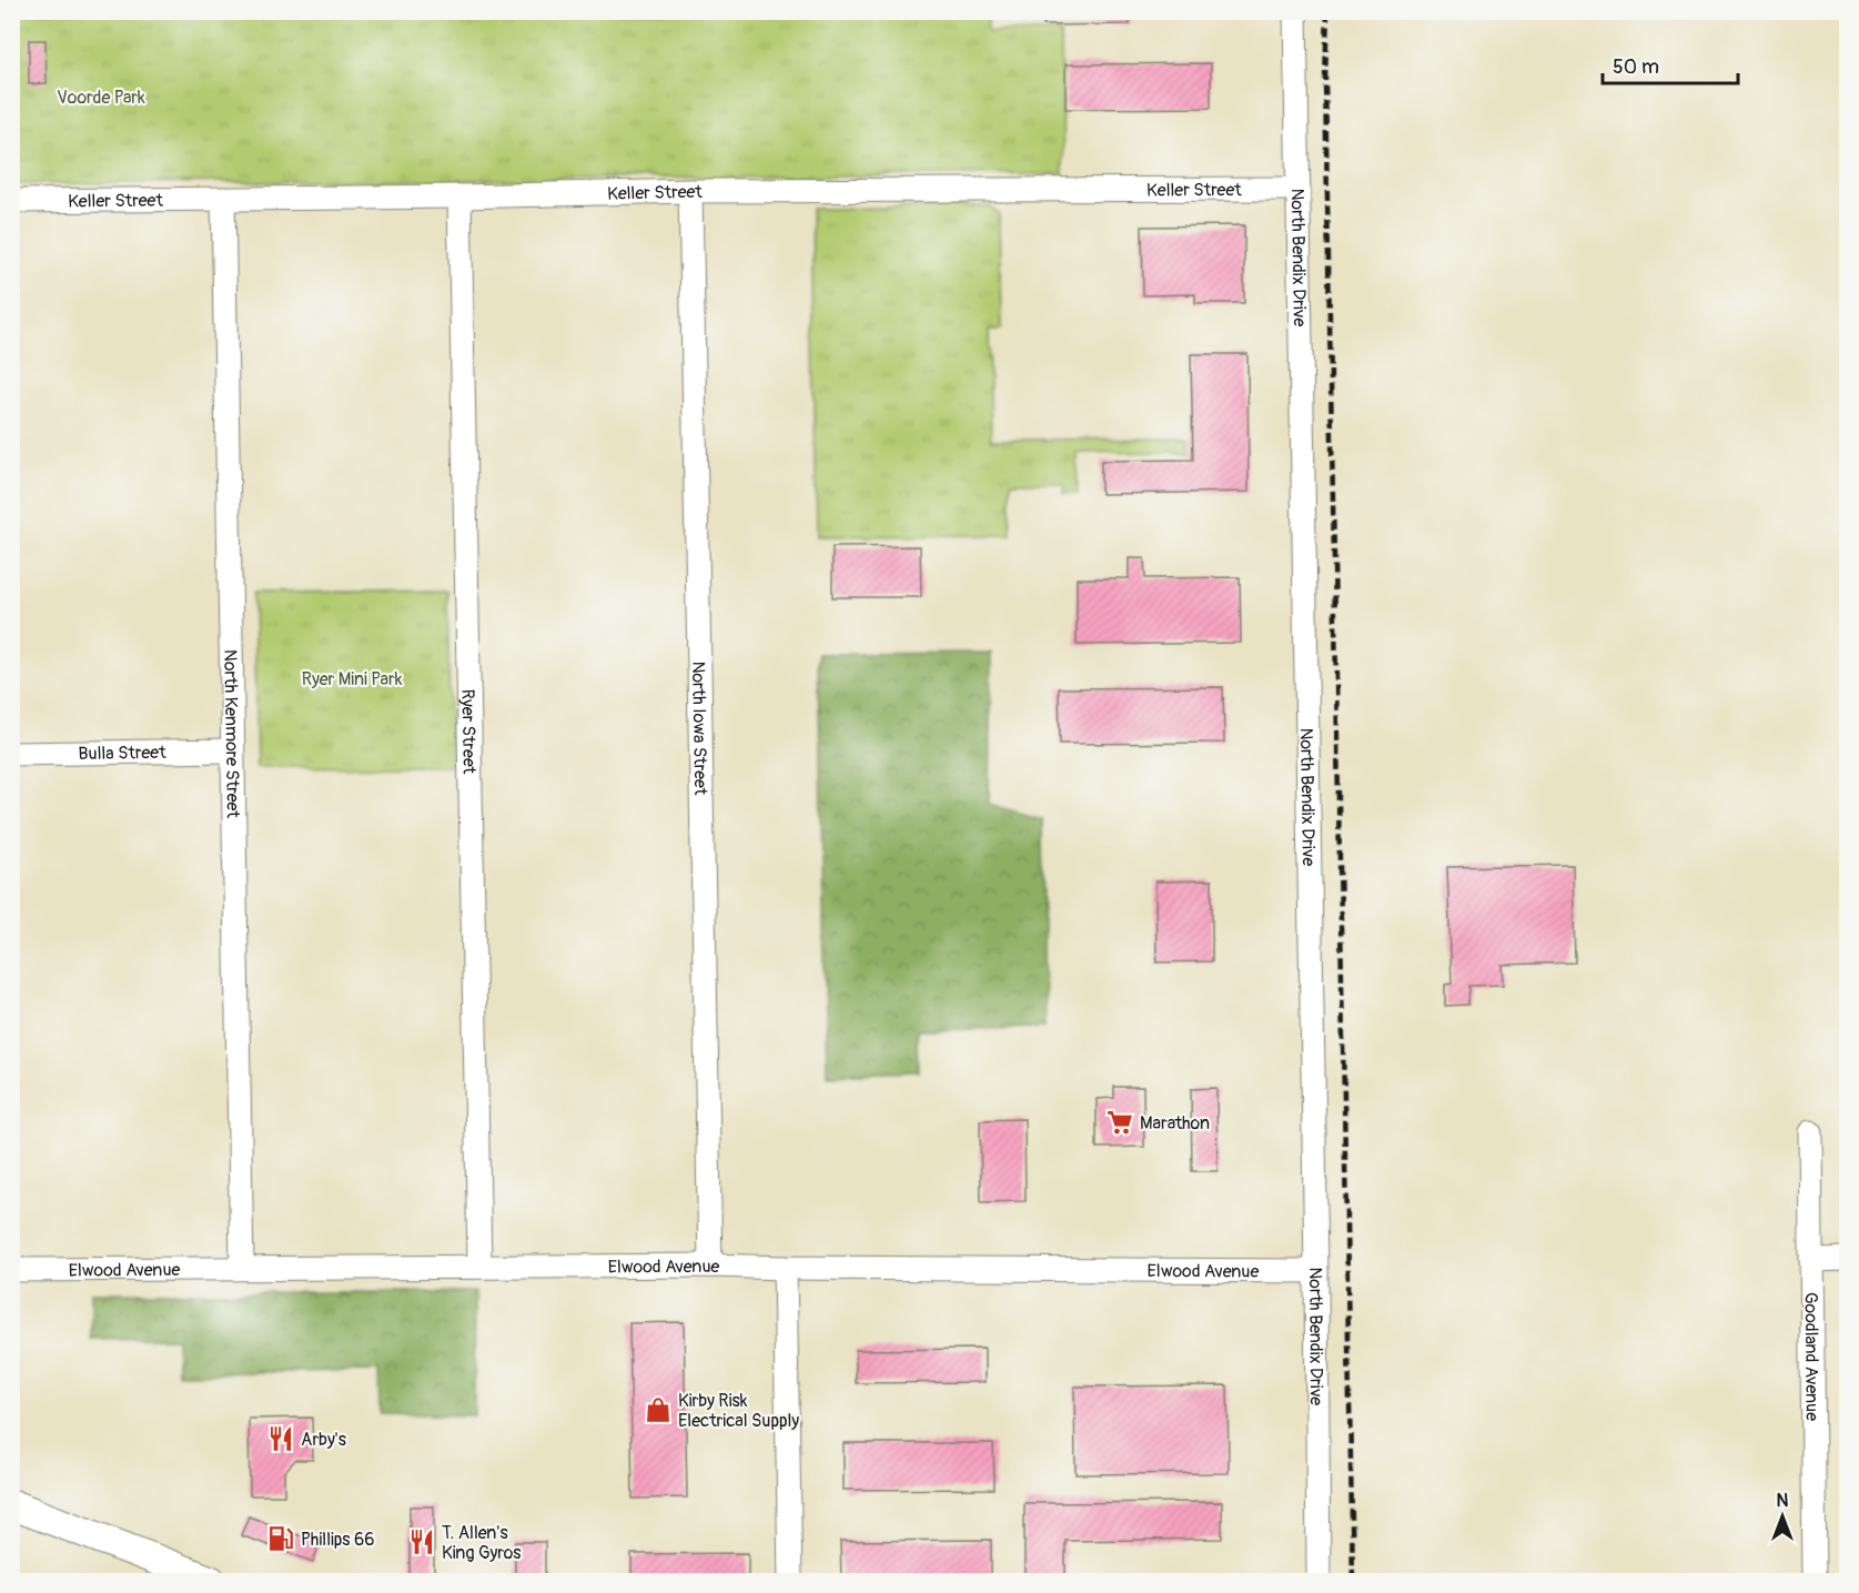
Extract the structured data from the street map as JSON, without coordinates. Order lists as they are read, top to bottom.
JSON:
{
  "streets": {
    "street": [
      "Keller Street",
      "North Bendix Drive",
      "North Iowa Street",
      "Ryer Street",
      "North Kenmore Street",
      "Bulla Street",
      "Elwood Avenue",
      "Goodland Avenue"
    ]
  },
  "crossings": [
    ["Keller Street", "North Bendix Drive"],
    ["Keller Street", "North Iowa Street"],
    ["Keller Street", "Ryer Street"],
    ["Keller Street", "North Kenmore Street"],
    ["North Bendix Drive", "Elwood Avenue"],
    ["North Iowa Street", "Elwood Avenue"],
    ["Ryer Street", "Elwood Avenue"],
    ["North Kenmore Street", "Bulla Street"],
    ["North Kenmore Street", "Elwood Avenue"]
  ],
  "parks": ["Voorde Park", "Ryer Mini Park"],
  "places": {
    "supermarket": ["Marathon"],
    "shop": ["Kirby Risk Electrical Supply"],
    "restaurant": ["Arby's", "T. Allen's King Gyros"],
    "fuel station": ["Phillips 66"]
  },
  "scale_bar": "50 m",
  "north": "top"
}
